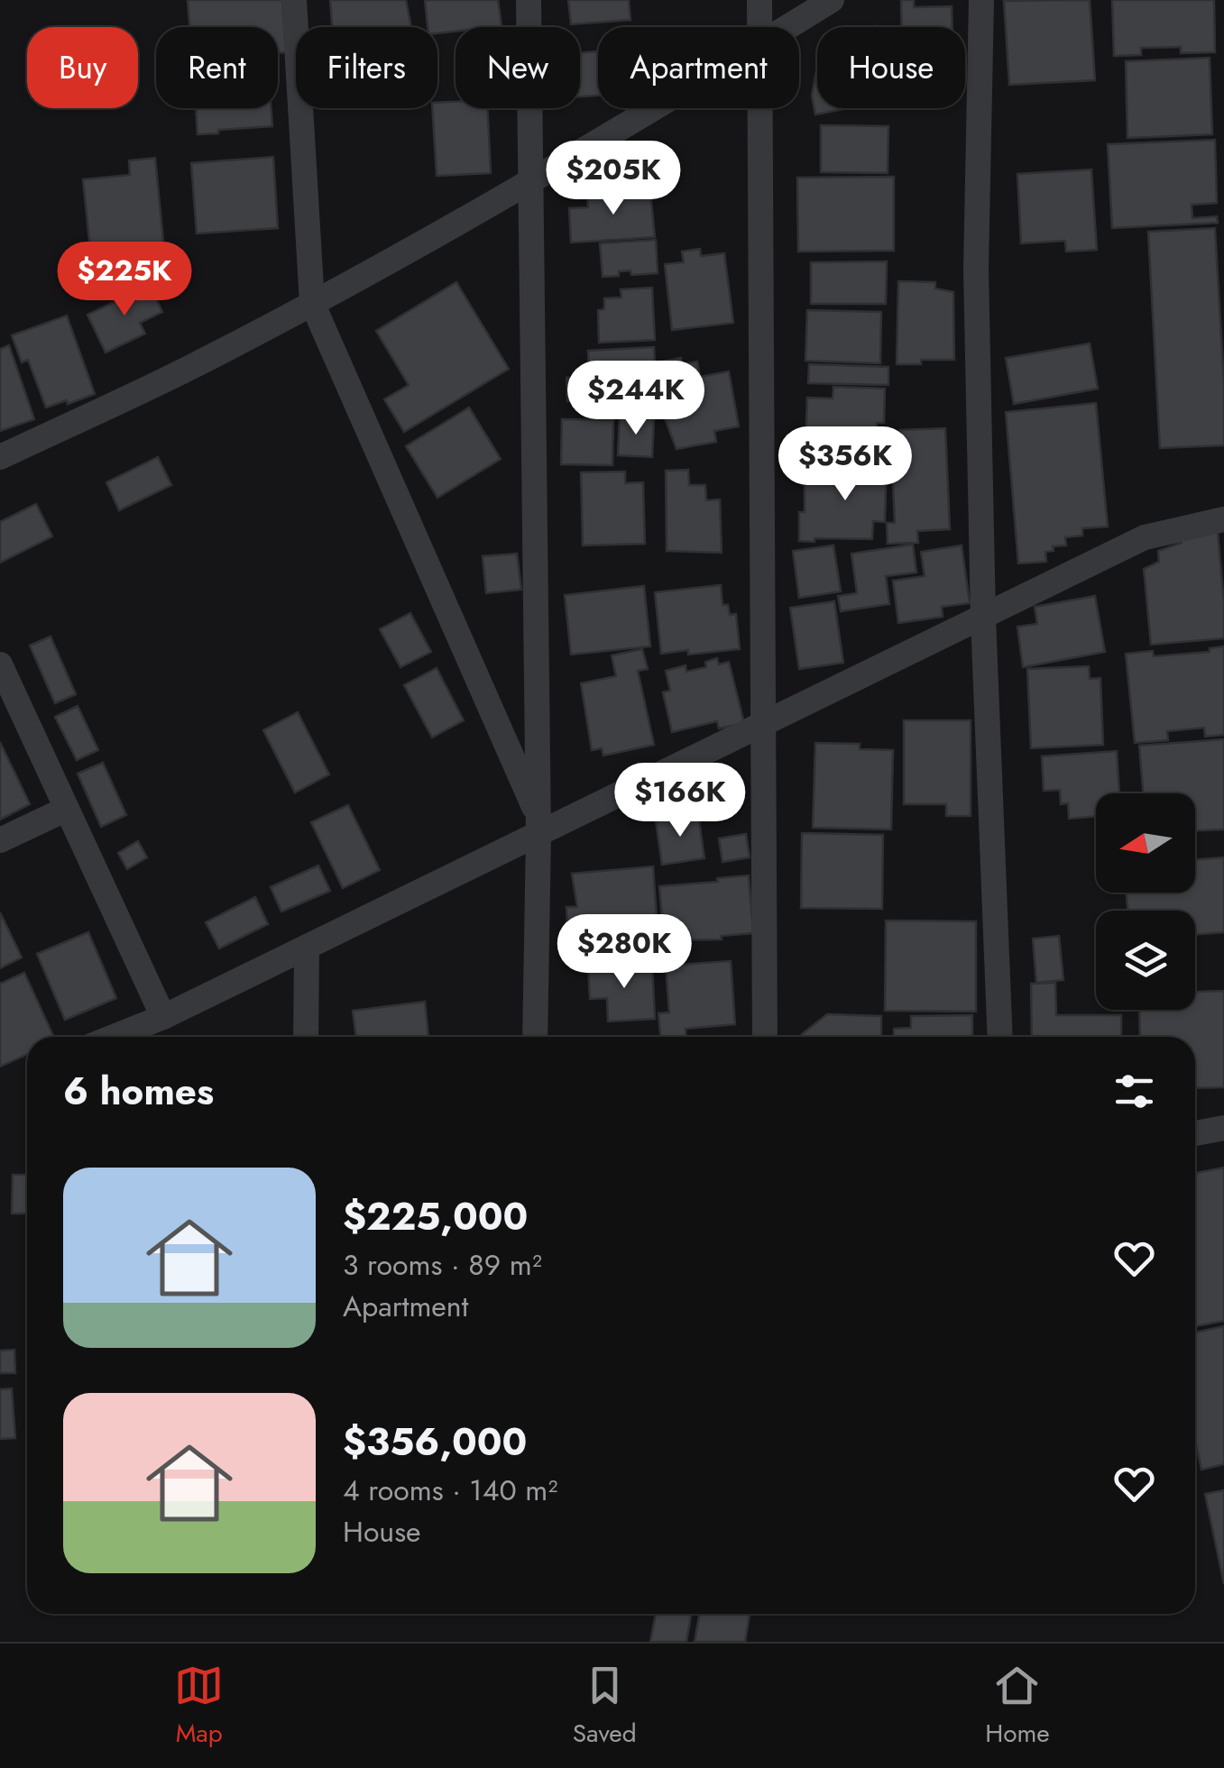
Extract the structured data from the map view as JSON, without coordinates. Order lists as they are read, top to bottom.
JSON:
{
  "north": "left",
  "page": {
    "chip": [
      "Buy",
      "Rent",
      "Filters",
      "New",
      "Apartment",
      "House"
    ],
    "price": [
      "$205K",
      "$225K",
      "$244K",
      "$356K",
      "$166K",
      "$280K"
    ],
    "heading": "6 homes",
    "list": [
      {
        "name": "$225,000",
        "note": "3 rooms · 89 m² · Apartment"
      },
      {
        "name": "$356,000",
        "note": "4 rooms · 140 m² · House"
      }
    ],
    "tabs": ["Map", "Saved", "Home"]
  }
}
